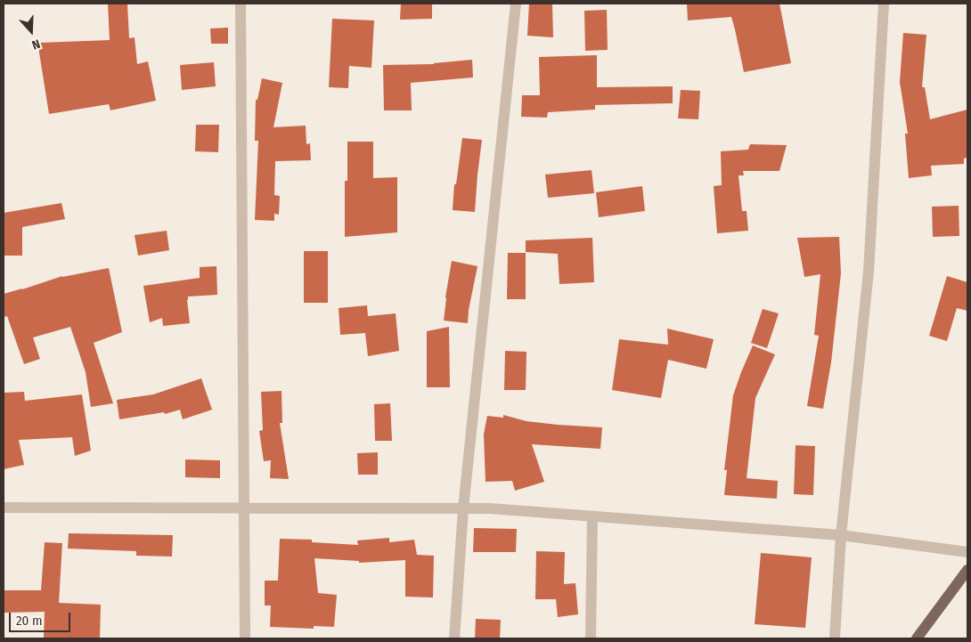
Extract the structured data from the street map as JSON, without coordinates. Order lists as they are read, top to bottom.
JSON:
{
  "scale_bar": "20 m",
  "north": "bottom"
}
